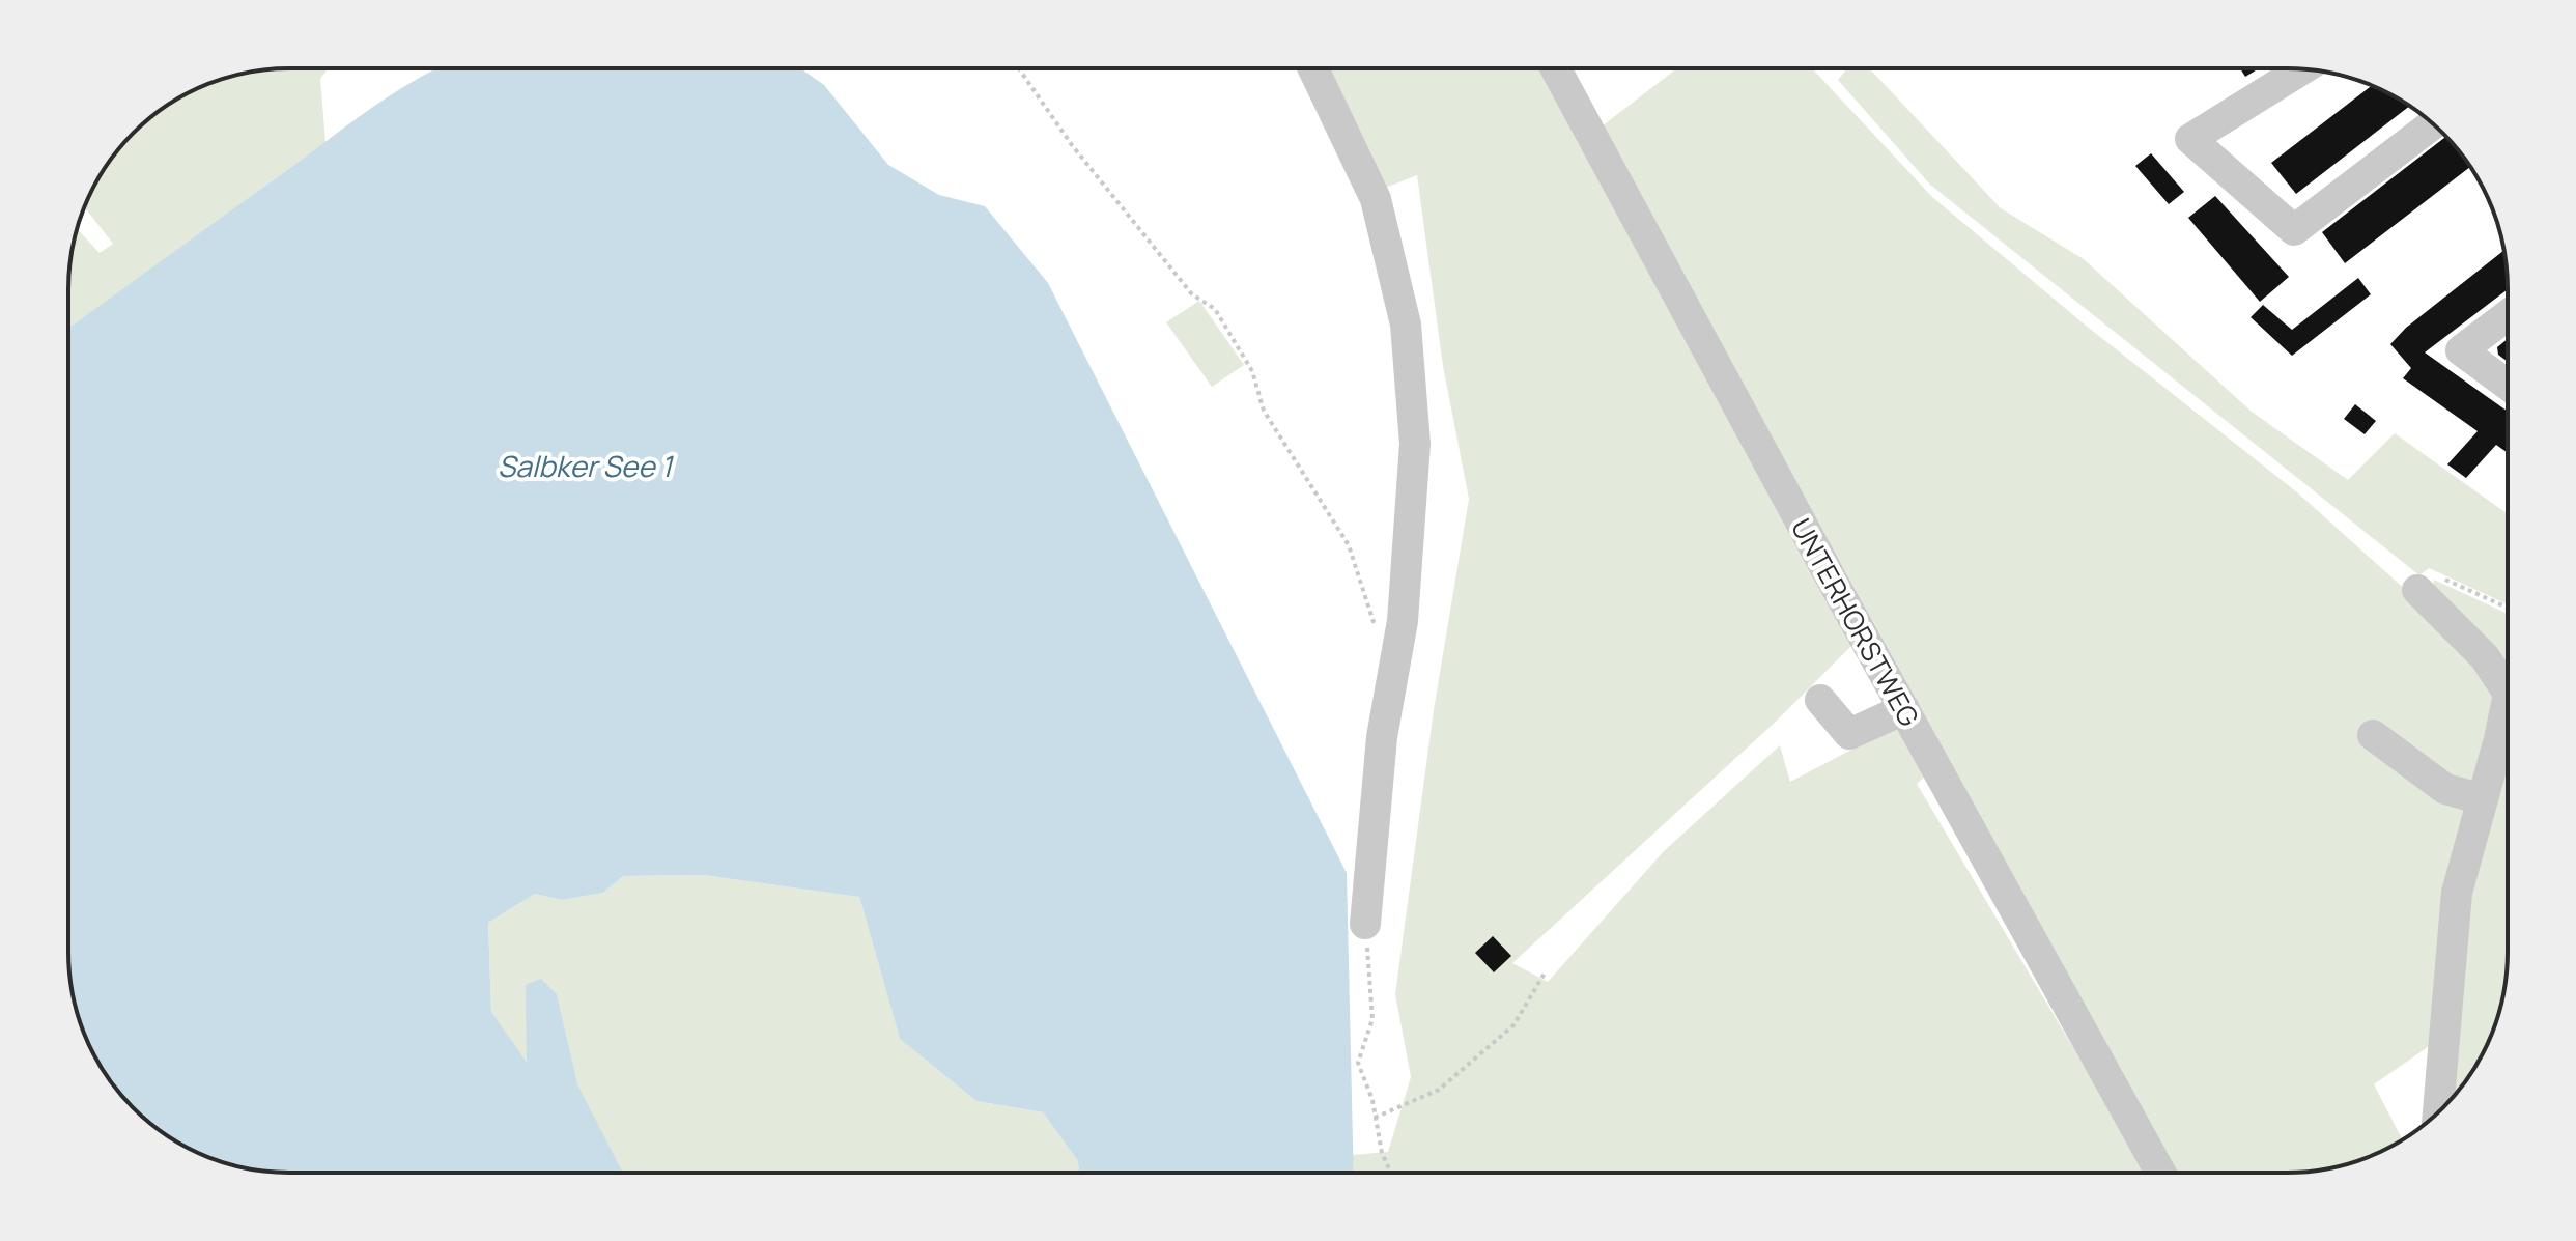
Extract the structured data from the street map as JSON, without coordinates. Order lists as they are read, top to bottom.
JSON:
{
  "streets": {
    "street": ["UNTERHORSTWEG"]
  },
  "water": ["Salbker See 1"]
}
